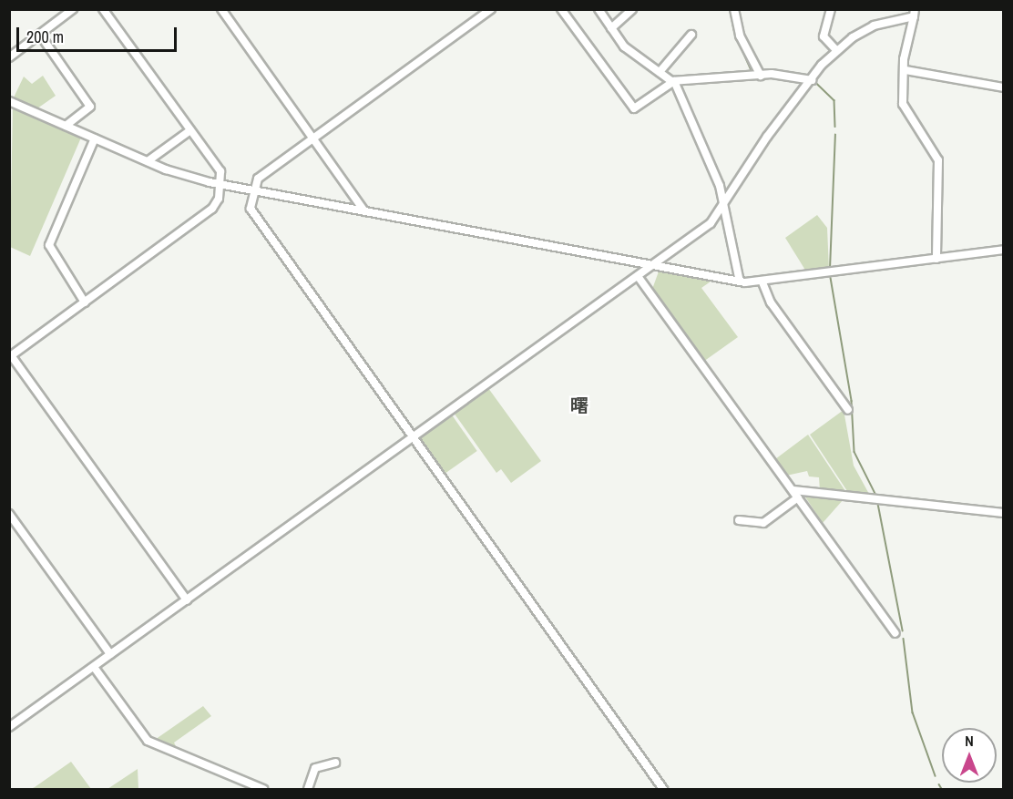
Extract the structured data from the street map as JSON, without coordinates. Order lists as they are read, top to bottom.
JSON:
{
  "districts": ["曙"],
  "scale_bar": "200 m",
  "north": "top"
}
